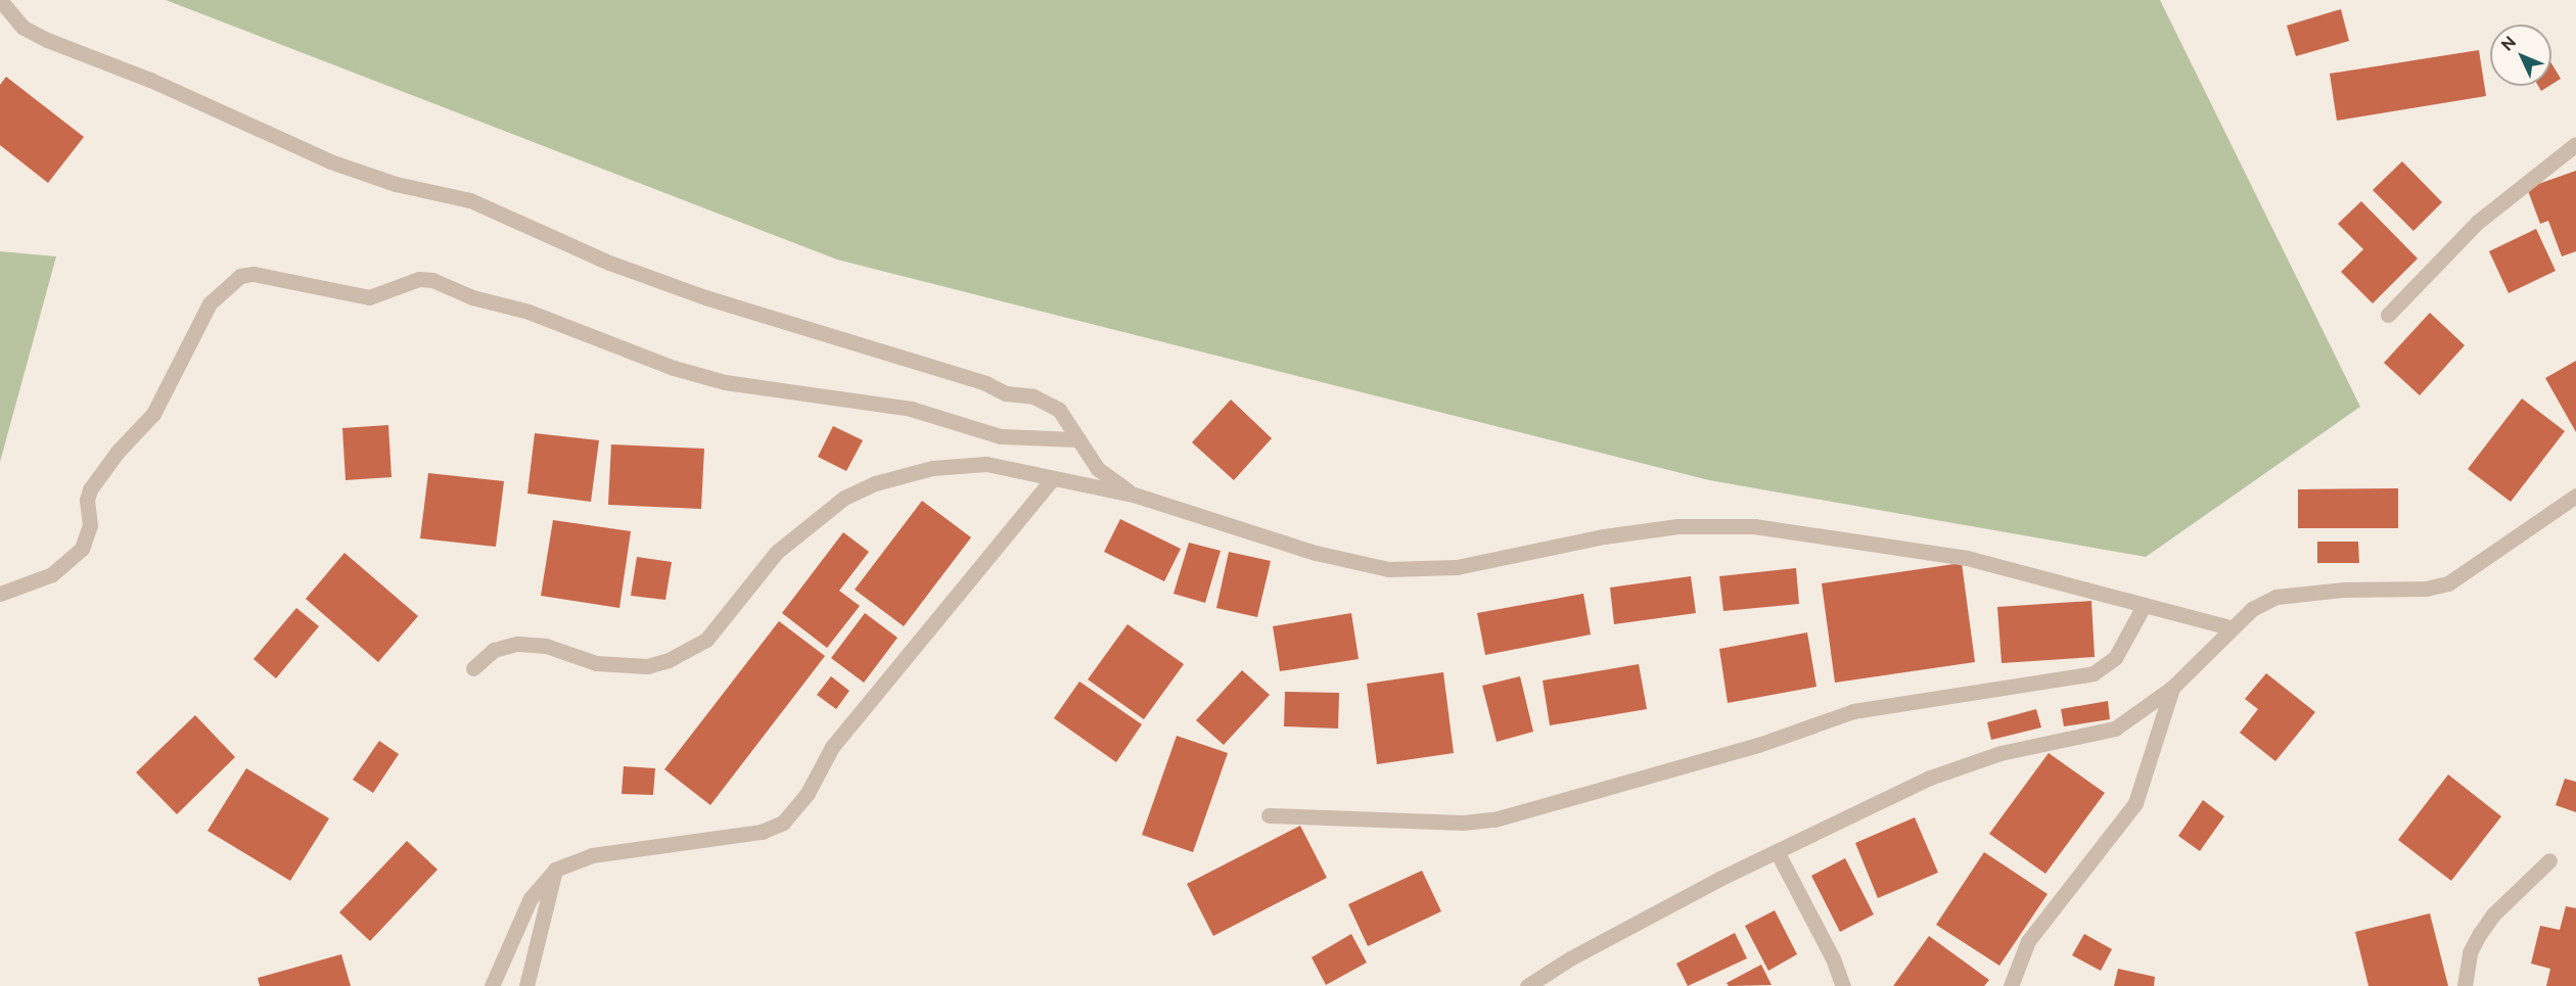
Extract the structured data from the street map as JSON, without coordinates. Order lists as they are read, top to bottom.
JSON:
{
  "north": "top left"
}
